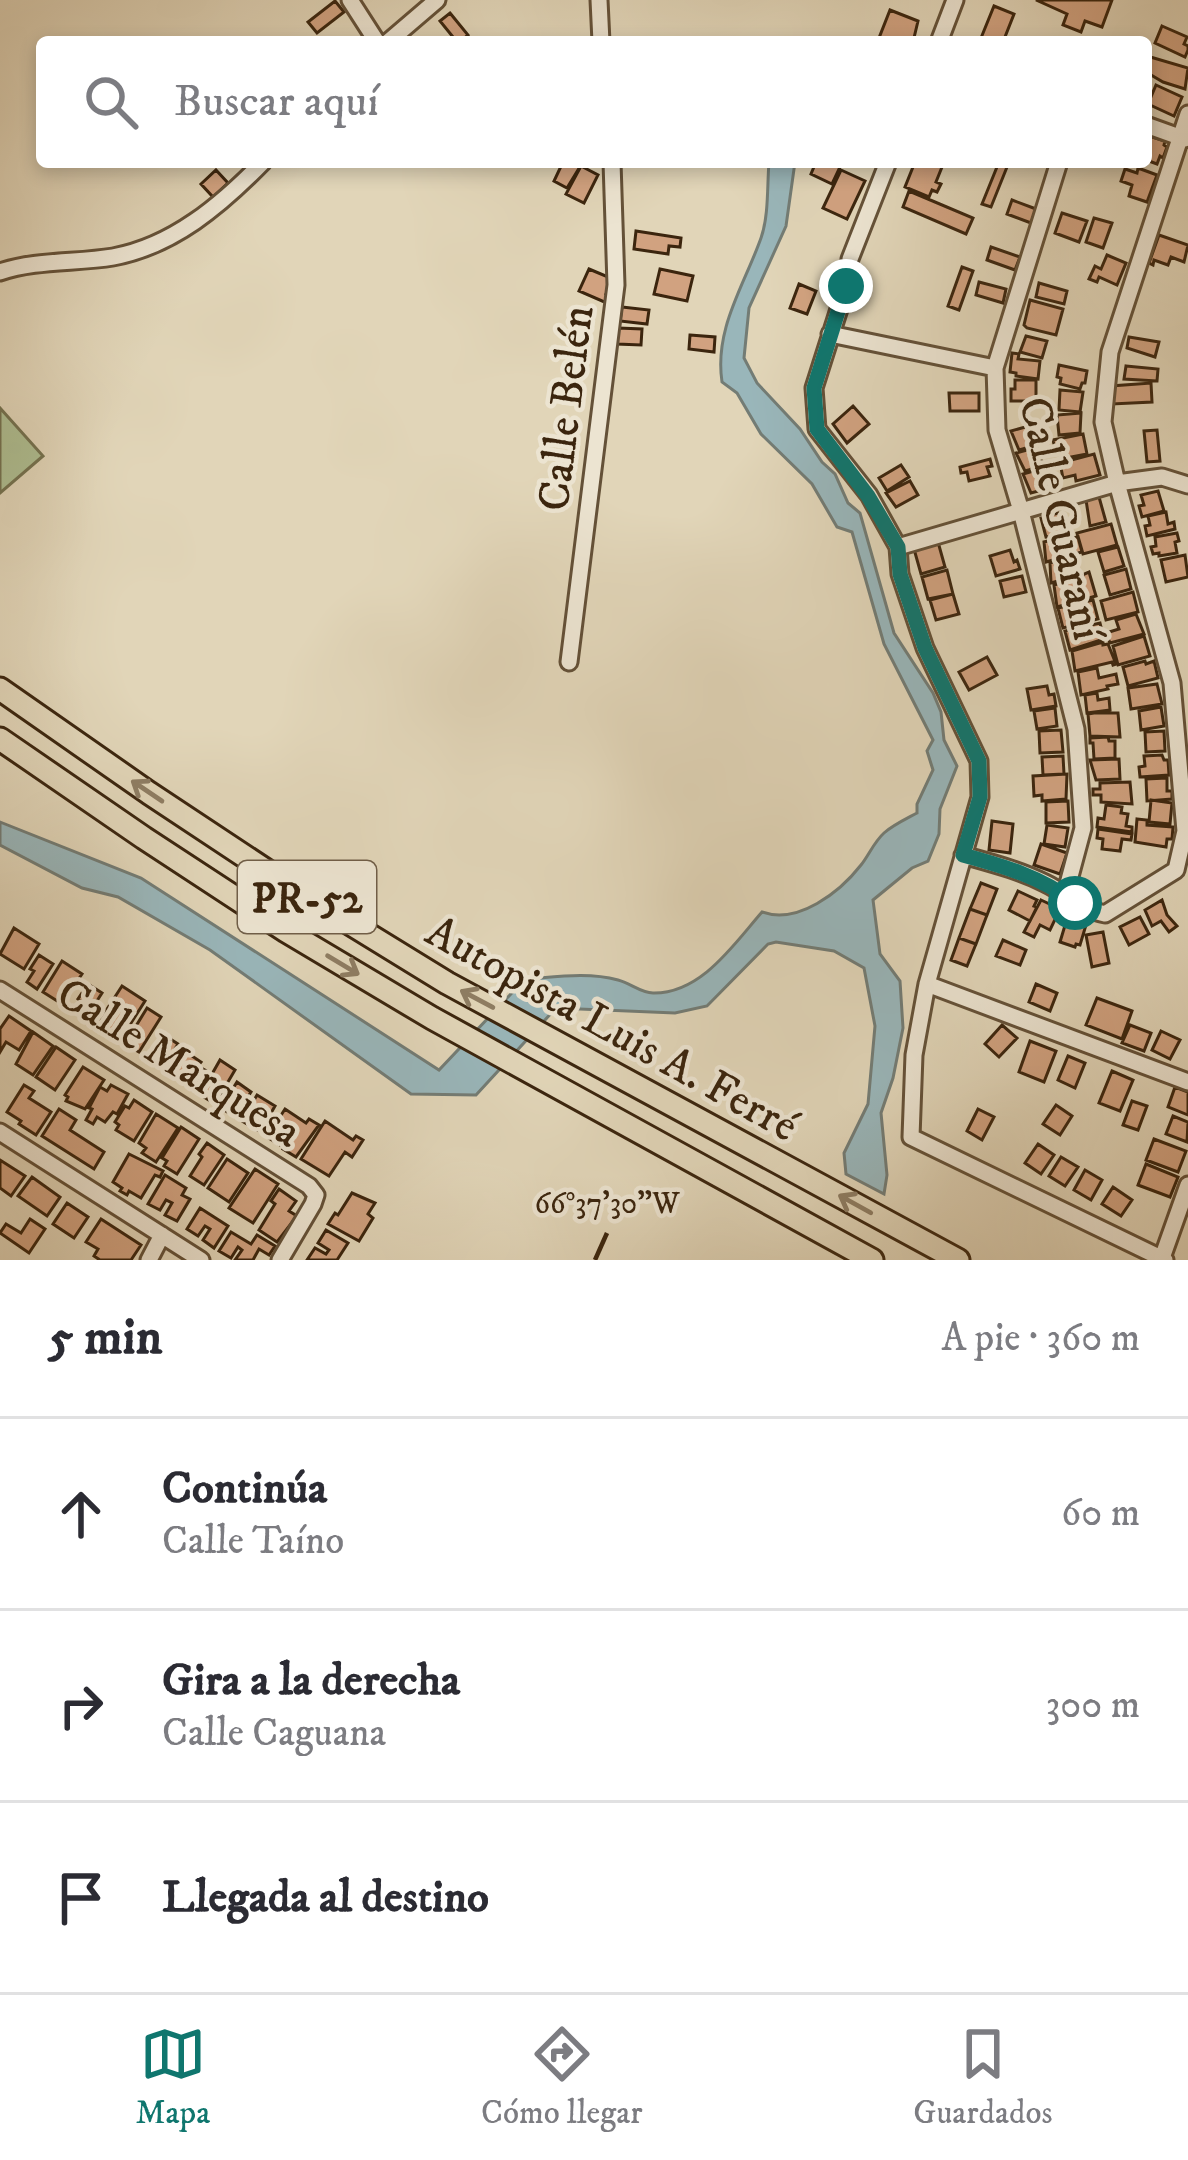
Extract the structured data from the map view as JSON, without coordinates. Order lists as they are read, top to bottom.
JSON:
{
  "streets": {
    "highway": ["PR-52", "Autopista Luis A. Ferré"],
    "street": ["Calle Belén", "Calle Guaraní", "Calle Marquesa"]
  },
  "page": {
    "search": "Buscar aquí",
    "heading": ["5 min", "A pie · 360 m"],
    "list": [
      ["Continúa", "Calle Taíno", "60 m"],
      ["Gira a la derecha", "Calle Caguana", "300 m"],
      "Llegada al destino"
    ],
    "nav": ["Mapa", "Cómo llegar", "Guardados"]
  },
  "coordinates": ["66°37'30\"W"]
}
